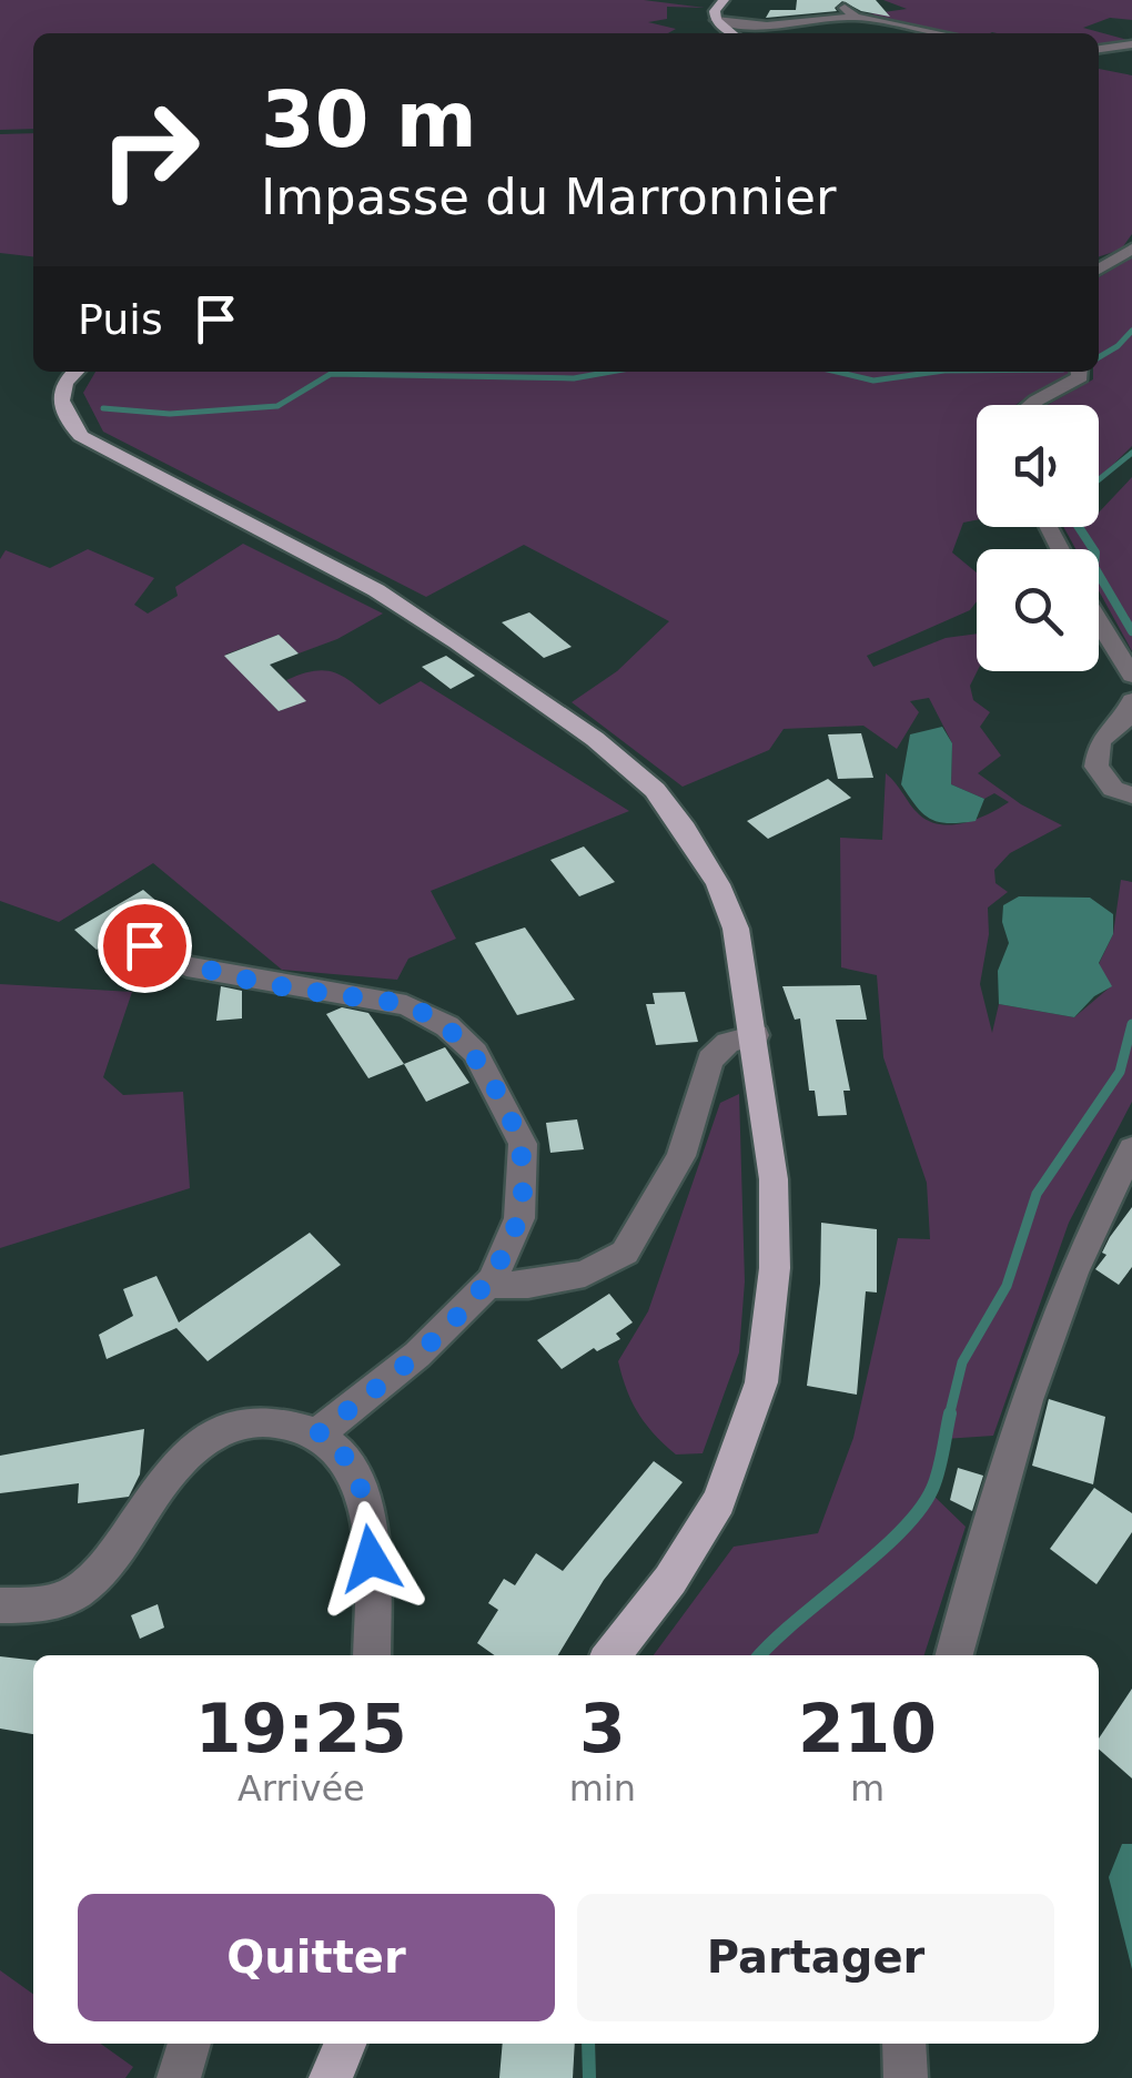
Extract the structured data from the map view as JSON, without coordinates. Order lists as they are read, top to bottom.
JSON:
{
  "page": {
    "turn": ["30 m", "Impasse du Marronnier"],
    "then": "Puis",
    "eta": [
      "19:25",
      "Arrivée",
      "3",
      "min",
      "210",
      "m"
    ],
    "buttons": ["Quitter", "Partager"]
  }
}
